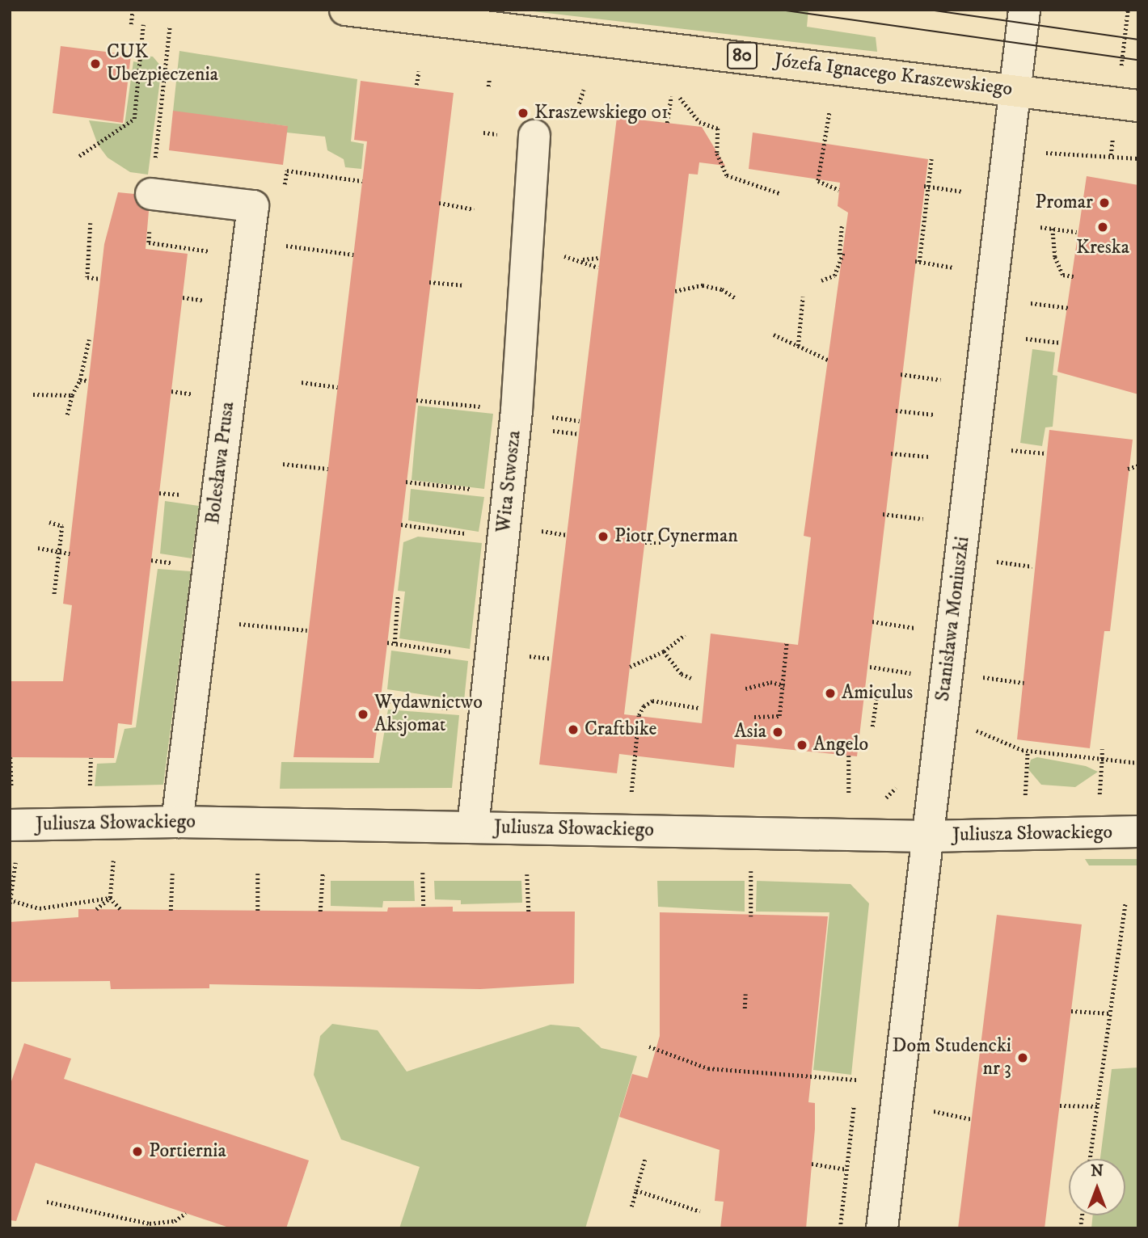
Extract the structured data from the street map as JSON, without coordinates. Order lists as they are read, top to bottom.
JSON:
{
  "streets": {
    "main road": ["80", "Józefa Ignacego Kraszewskiego"],
    "street": [
      "Bolesława Prusa",
      "Wita Stwosza",
      "Stanisława Moniuszki",
      "Juliusza Słowackiego"
    ]
  },
  "crossings": [
    ["Józefa Ignacego Kraszewskiego", "Stanisława Moniuszki"],
    ["Bolesława Prusa", "Juliusza Słowackiego"],
    ["Wita Stwosza", "Juliusza Słowackiego"],
    ["Stanisława Moniuszki", "Juliusza Słowackiego"]
  ],
  "places": [
    "CUK Ubezpieczenia",
    "Kraszewskiego 01",
    "Promar",
    "Kreska",
    "Piotr Cynerman",
    "Amiculus",
    "Wydawnictwo Aksjomat",
    "Craftbike",
    "Asia",
    "Angelo",
    "Dom Studencki nr 3",
    "Portiernia"
  ],
  "north": "top"
}
